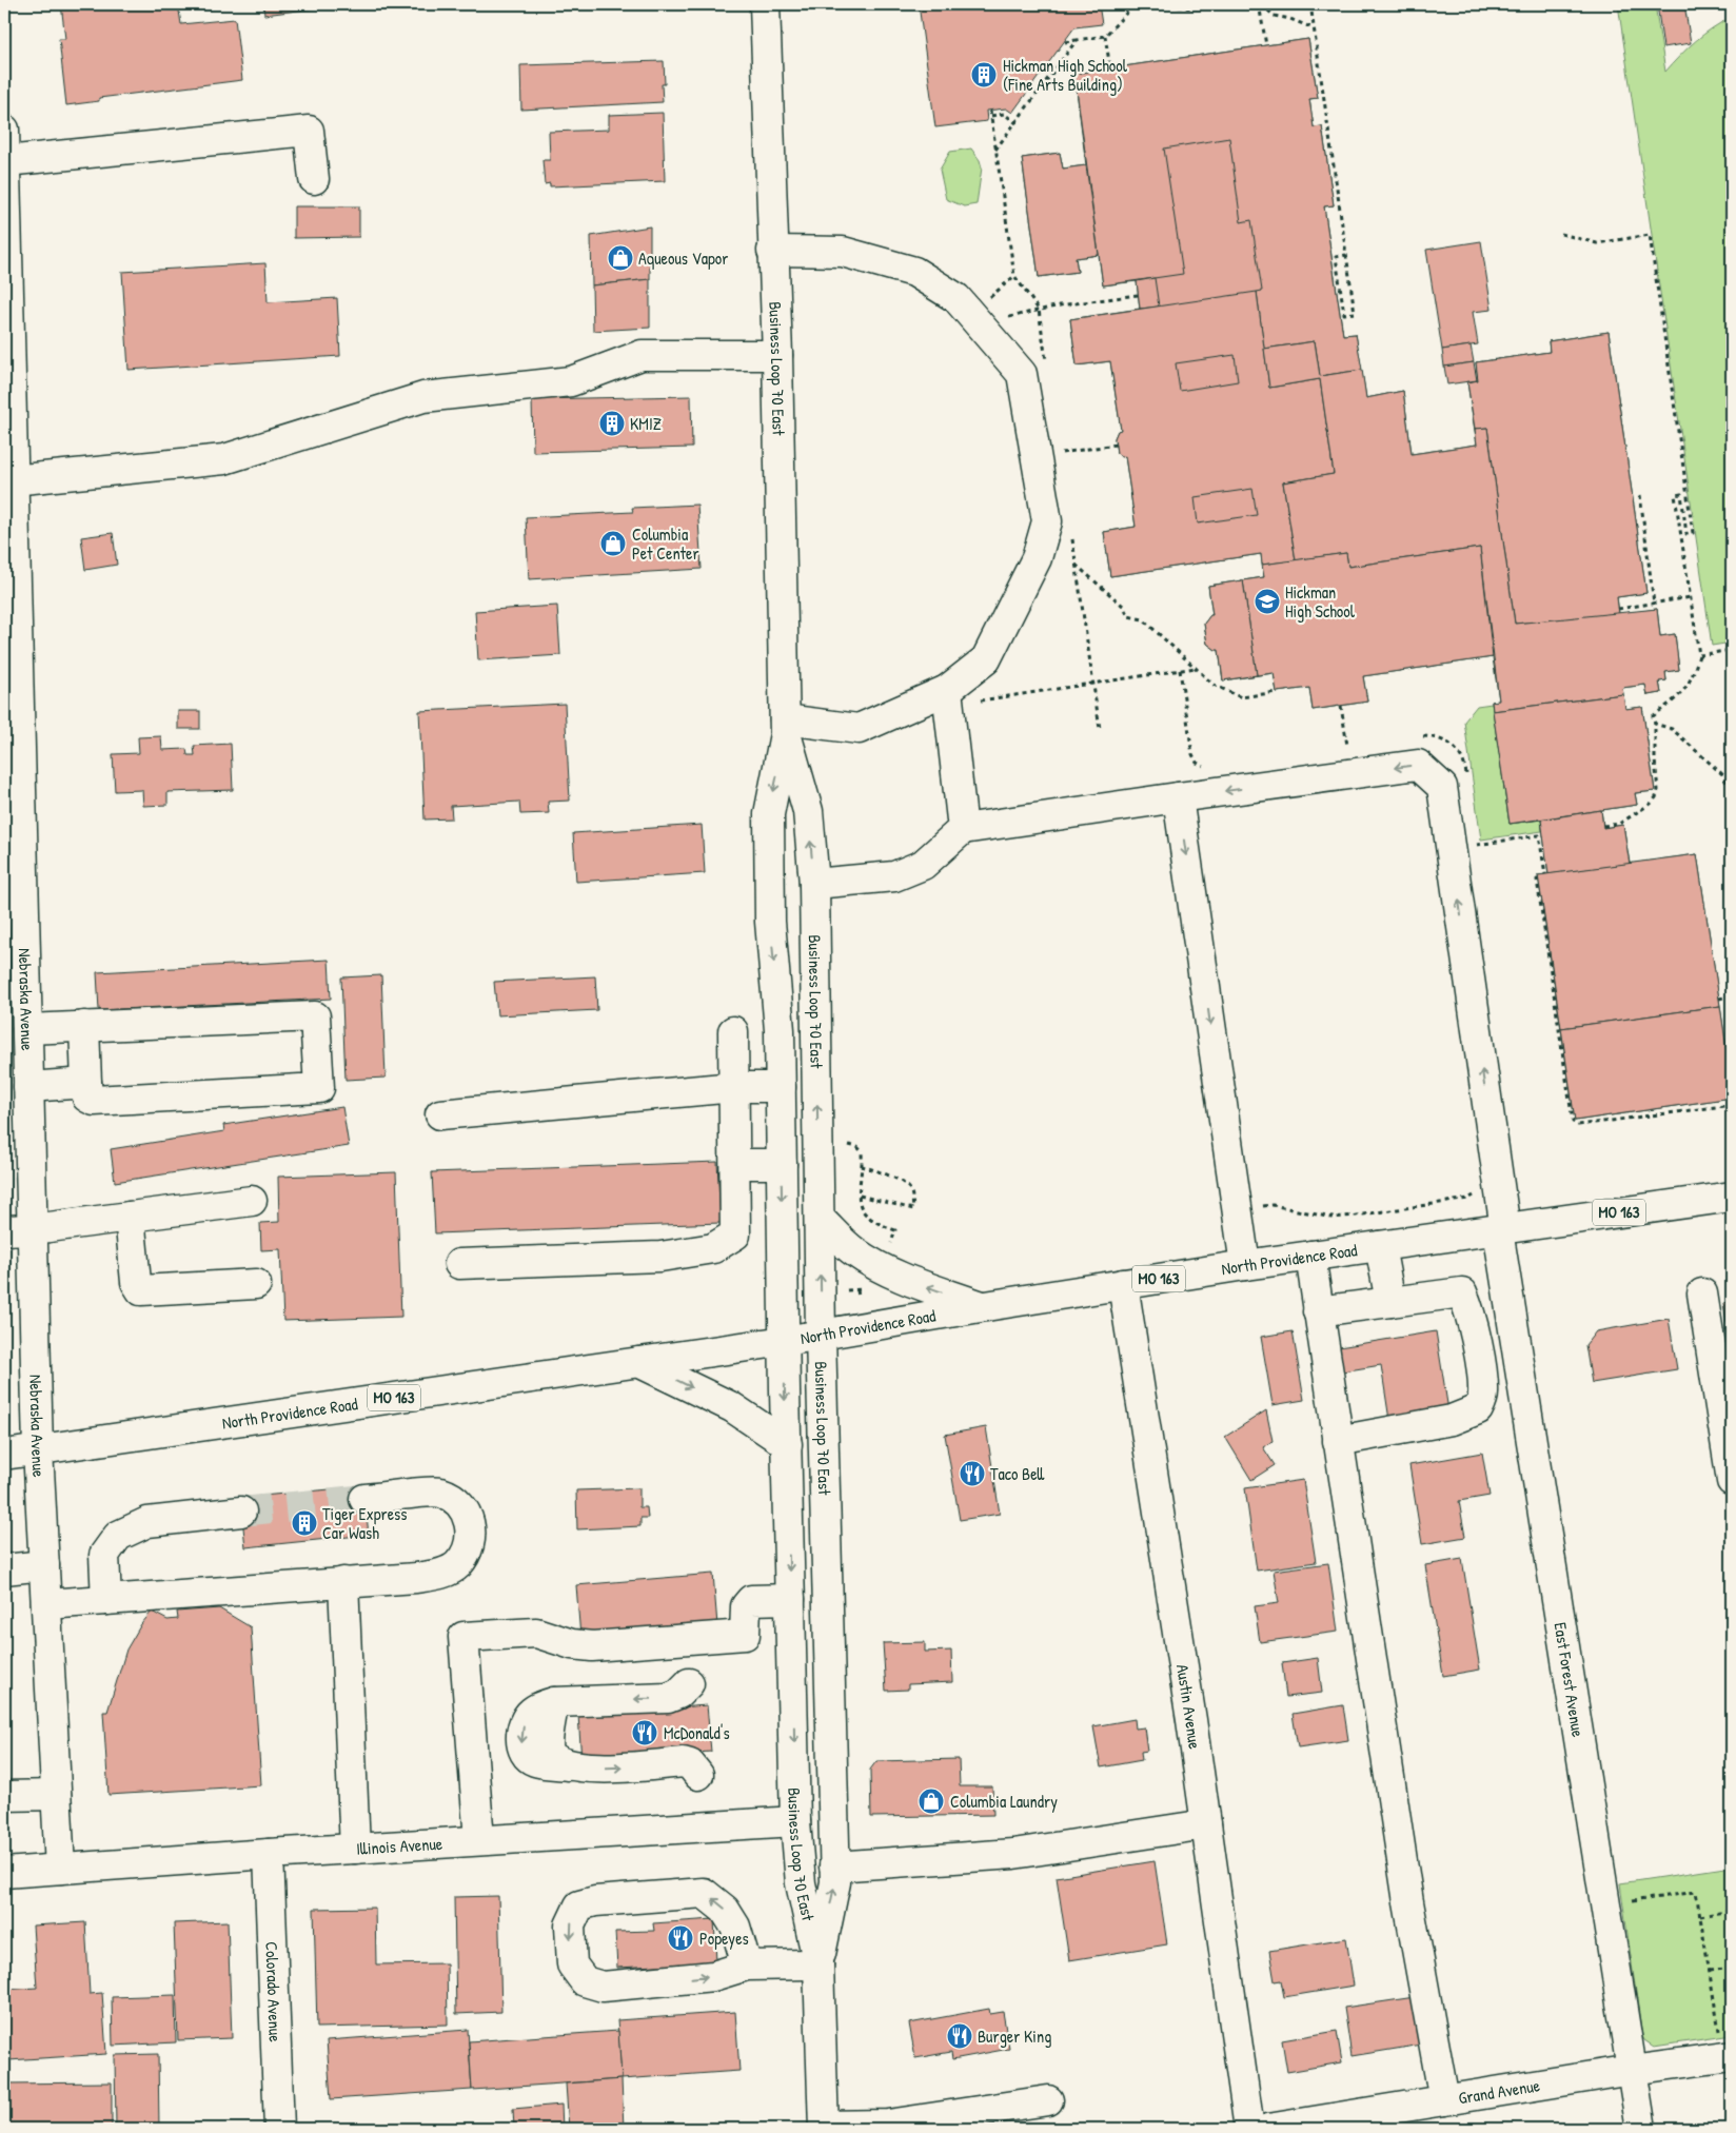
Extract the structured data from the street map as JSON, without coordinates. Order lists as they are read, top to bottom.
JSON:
{
  "streets": {
    "street": [
      "Business Loop 70 East",
      "Nebraska Avenue",
      "MO 163",
      "North Providence Road",
      "East Forest Avenue",
      "Austin Avenue",
      "Illinois Avenue",
      "Colorado Avenue",
      "Grand Avenue"
    ]
  },
  "crossings": [
    ["Business Loop 70 East", "North Providence Road"],
    ["Business Loop 70 East", "Illinois Avenue"],
    ["Nebraska Avenue", "North Providence Road"],
    ["Nebraska Avenue", "Illinois Avenue"],
    ["North Providence Road", "East Forest Avenue"],
    ["North Providence Road", "Austin Avenue"],
    ["East Forest Avenue", "Grand Avenue"],
    ["Illinois Avenue", "Colorado Avenue"]
  ],
  "places": {
    "building": ["Hickman High School (Fine Arts Building)", "KMIZ", "Tiger Express Car Wash"],
    "shop": ["Aqueous Vapor", "Columbia Pet Center", "Columbia Laundry"],
    "school or university": ["Hickman High School"],
    "restaurant": [
      "Taco Bell",
      "McDonald's",
      "Popeyes",
      "Burger King"
    ]
  }
}
